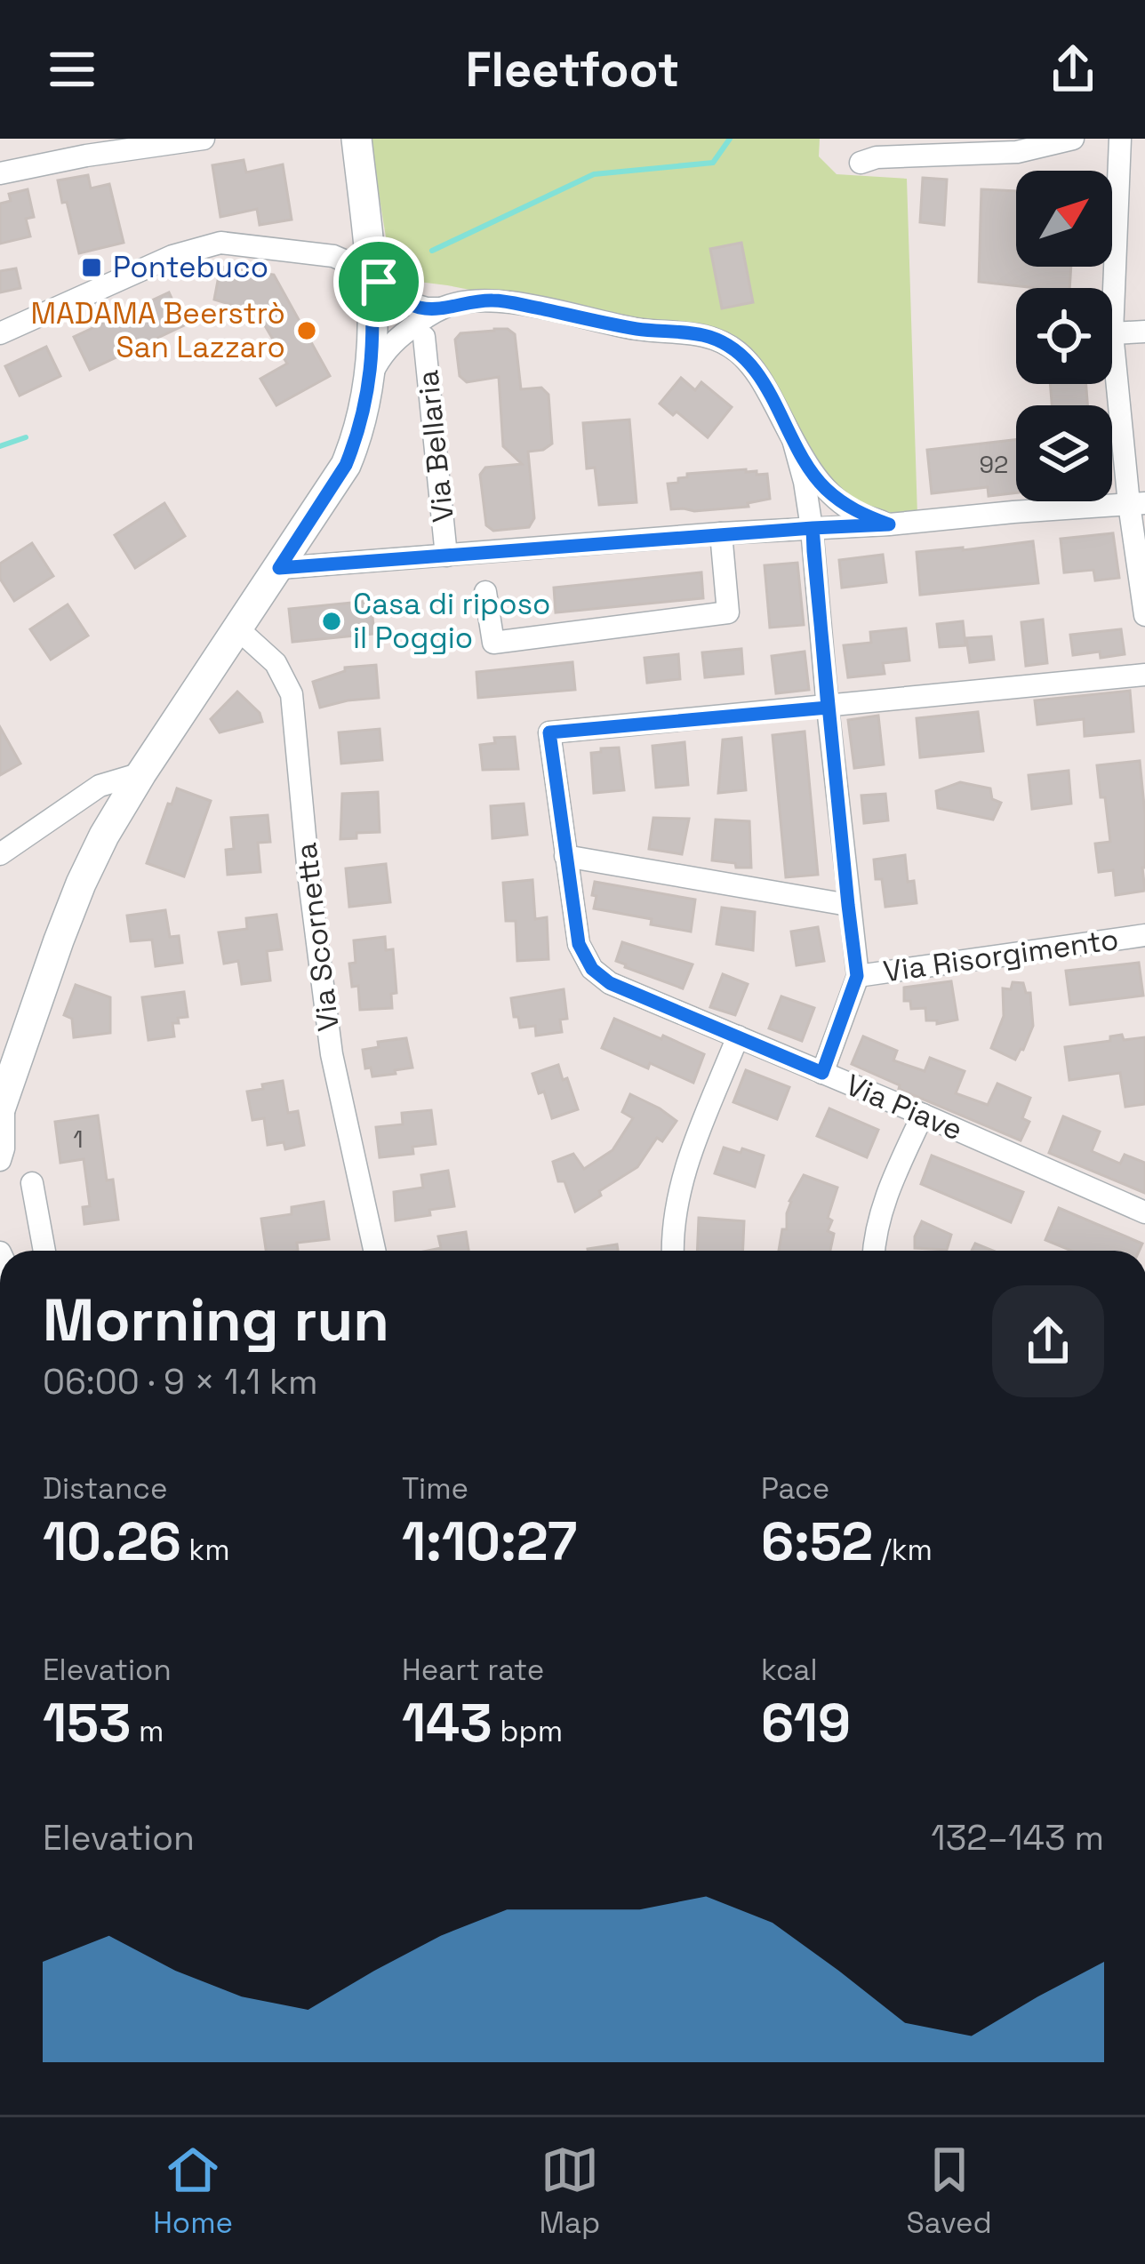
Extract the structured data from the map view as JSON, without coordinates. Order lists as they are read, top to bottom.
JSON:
{
  "streets": {
    "street": [
      "Via Bellaria",
      "Via Scornetta",
      "Via Risorgimento",
      "Via Piave"
    ]
  },
  "crossings": [
    ["Via Bellaria", "Via Scornetta"]
  ],
  "places": {
    "transit": ["Pontebuco"],
    "other": ["MADAMA Beerstrò San Lazzaro", "Casa di riposo il Poggio"]
  },
  "house_numbers": ["92", "1"],
  "north": "top right",
  "page": {
    "header": "Fleetfoot",
    "heading": ["Morning run", "06:00 · 9 × 1.1 km"],
    "stats": [
      ["Distance", "10.26 km"],
      ["Time", "1:10:27"],
      ["Pace", "6:52 /km"],
      ["Elevation", "153 m"],
      ["Heart rate", "143 bpm"],
      ["kcal", "619"]
    ],
    "chart": ["Elevation", "132–143 m"],
    "tabs": ["Home", "Map", "Saved"]
  }
}
